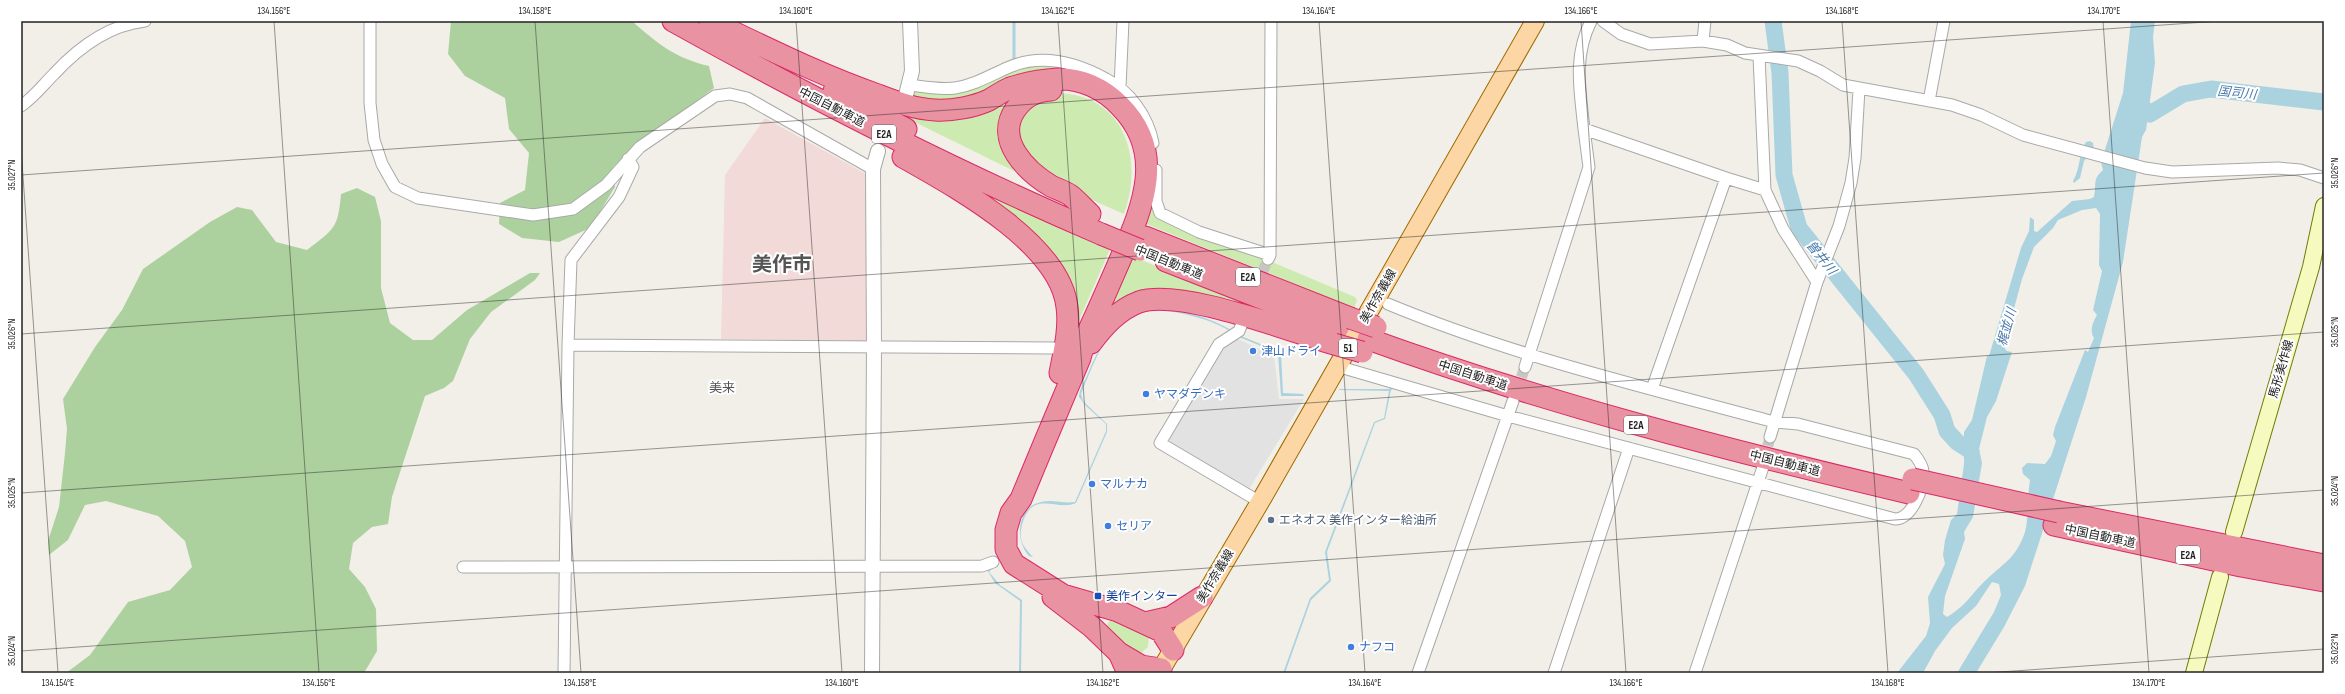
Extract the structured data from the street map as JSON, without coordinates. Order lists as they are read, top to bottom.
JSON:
{
  "streets": {
    "highway": ["中国自動車道", "E2A"],
    "main road": ["美作奈義線", "51", "馬形美作線"]
  },
  "districts": ["美作市", "美来"],
  "water": ["国司川", "曽井川", "梶並川"],
  "places": {
    "other": [
      "津山ドライ",
      "ヤマダデンキ",
      "マルナカ",
      "エネオス 美作インター給油所",
      "セリア",
      "ナフコ"
    ],
    "transit": ["美作インター"]
  },
  "coordinates": [
    "134.156°E",
    "134.158°E",
    "134.160°E",
    "134.162°E",
    "134.164°E",
    "134.166°E",
    "134.168°E",
    "134.170°E",
    "35.026°N",
    "35.027°N",
    "35.025°N",
    "35.024°N",
    "35.023°N",
    "134.154°E"
  ]
}
